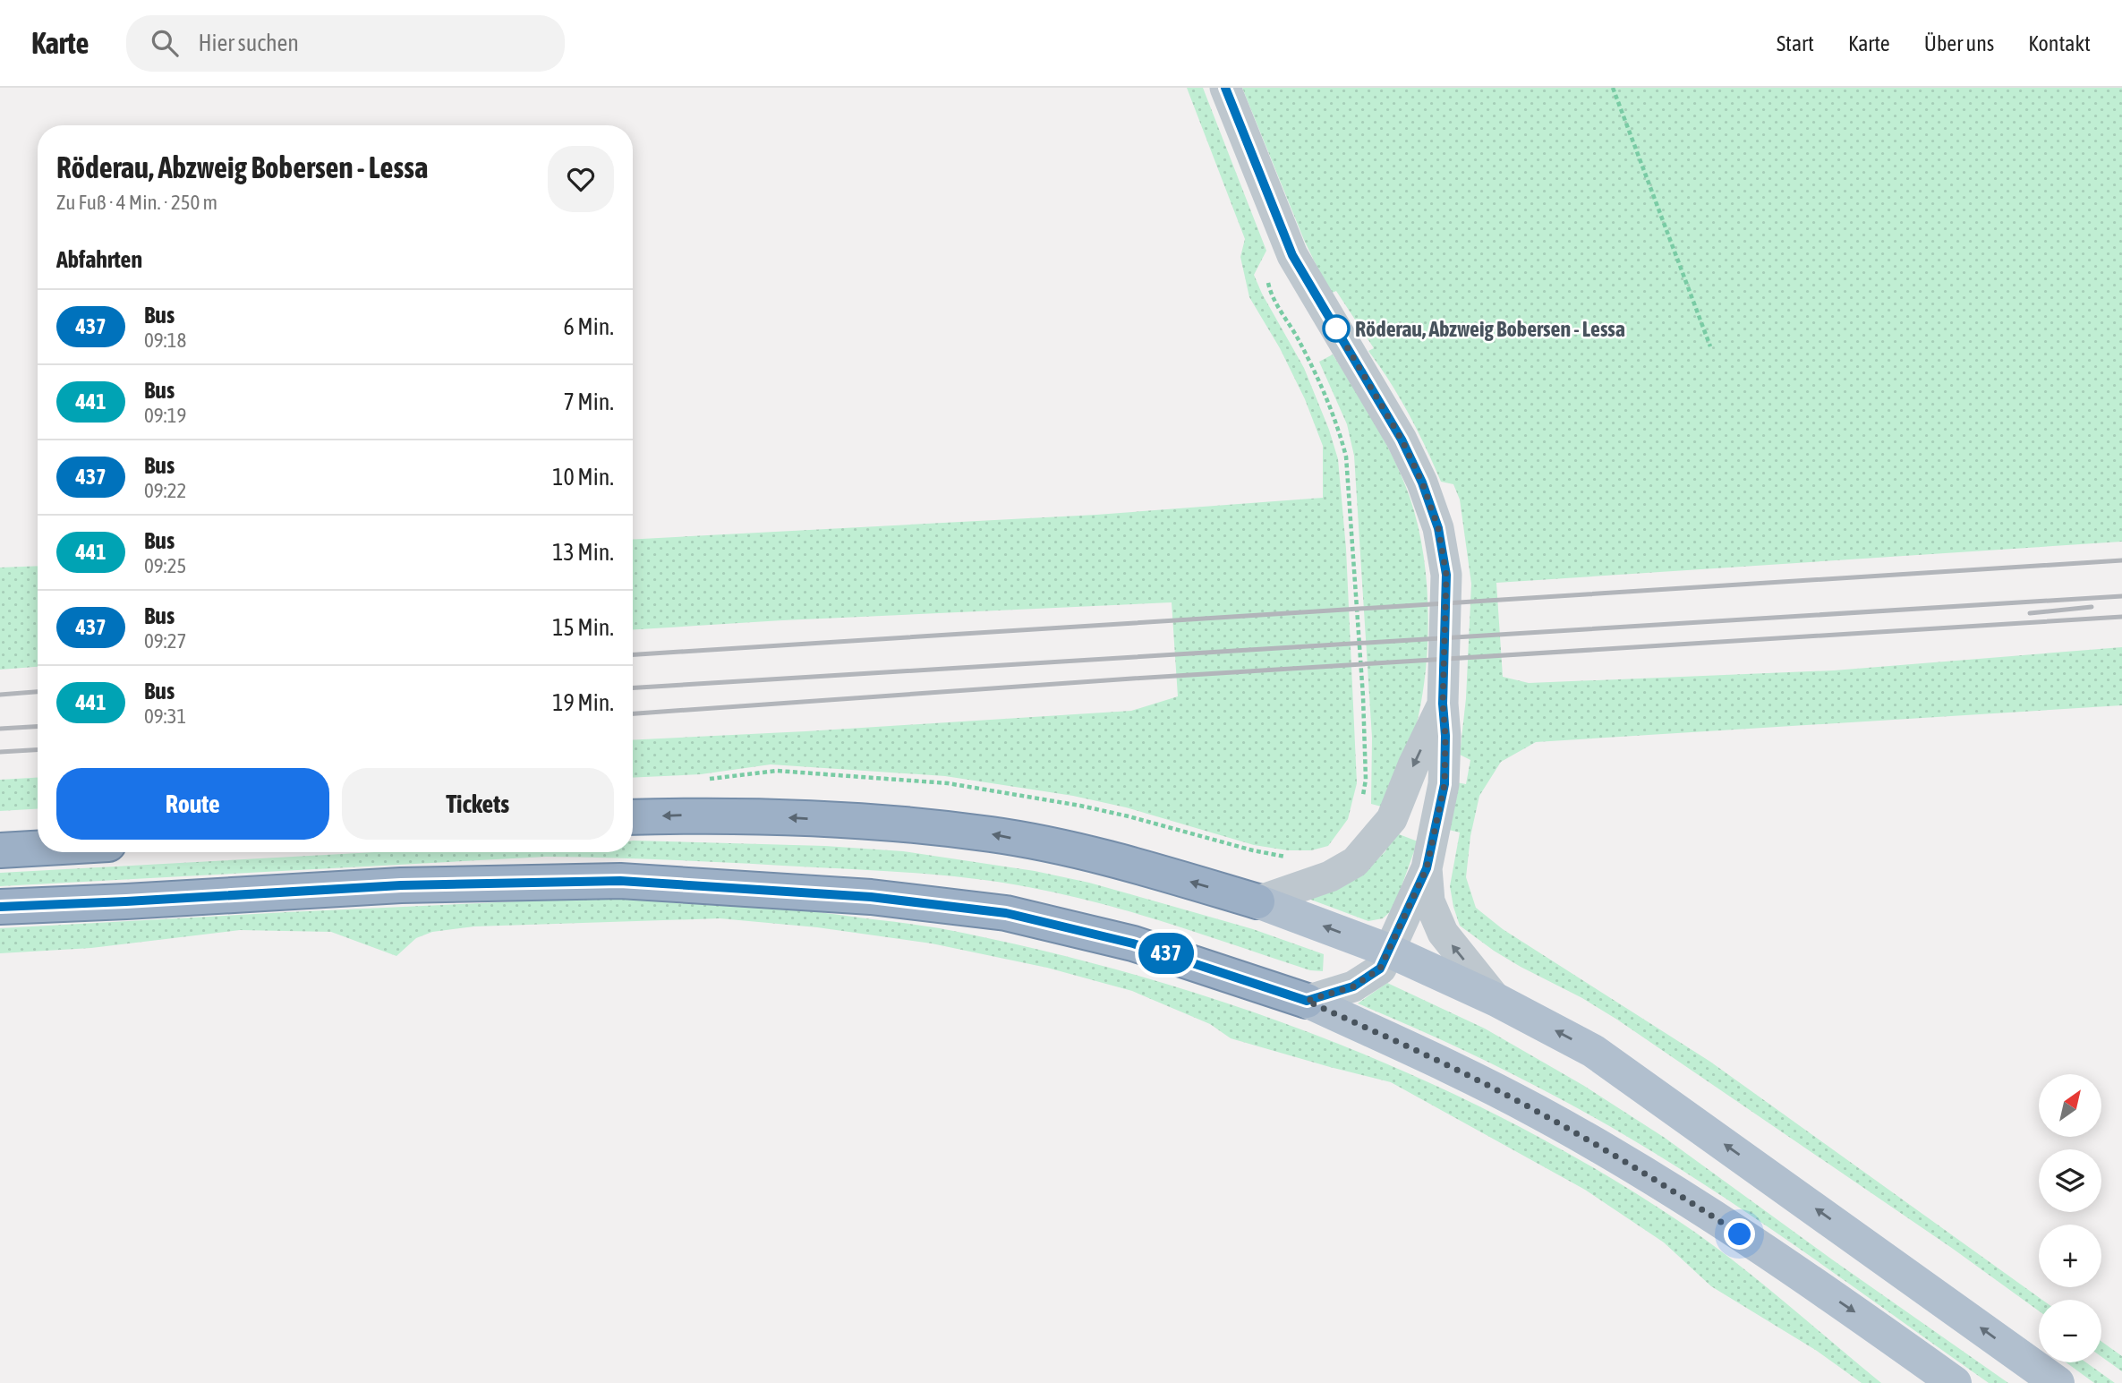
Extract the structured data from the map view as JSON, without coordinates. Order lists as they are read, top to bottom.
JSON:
{
  "places": ["Röderau, Abzweig Bobersen - Lessa"],
  "lines": ["bus line 437"],
  "north": "top right",
  "page": {
    "header": "Karte",
    "search": "Hier suchen",
    "nav": [
      "Start",
      "Karte",
      "Über uns",
      "Kontakt"
    ],
    "on_map": "437",
    "heading": [
      ["Röderau, Abzweig Bobersen - Lessa", "Zu Fuß · 4 Min. · 250 m"],
      "Abfahrten"
    ],
    "list": [
      {
        "mark": "437",
        "name": "Bus",
        "note": "09:18",
        "value": "6 Min."
      },
      {
        "mark": "441",
        "name": "Bus",
        "note": "09:19",
        "value": "7 Min."
      },
      {
        "mark": "437",
        "name": "Bus",
        "note": "09:22",
        "value": "10 Min."
      },
      {
        "mark": "441",
        "name": "Bus",
        "note": "09:25",
        "value": "13 Min."
      },
      {
        "mark": "437",
        "name": "Bus",
        "note": "09:27",
        "value": "15 Min."
      },
      {
        "mark": "441",
        "name": "Bus",
        "note": "09:31",
        "value": "19 Min."
      }
    ],
    "buttons": ["Route", "Tickets"],
    "map_buttons": ["+", "−"]
  }
}
